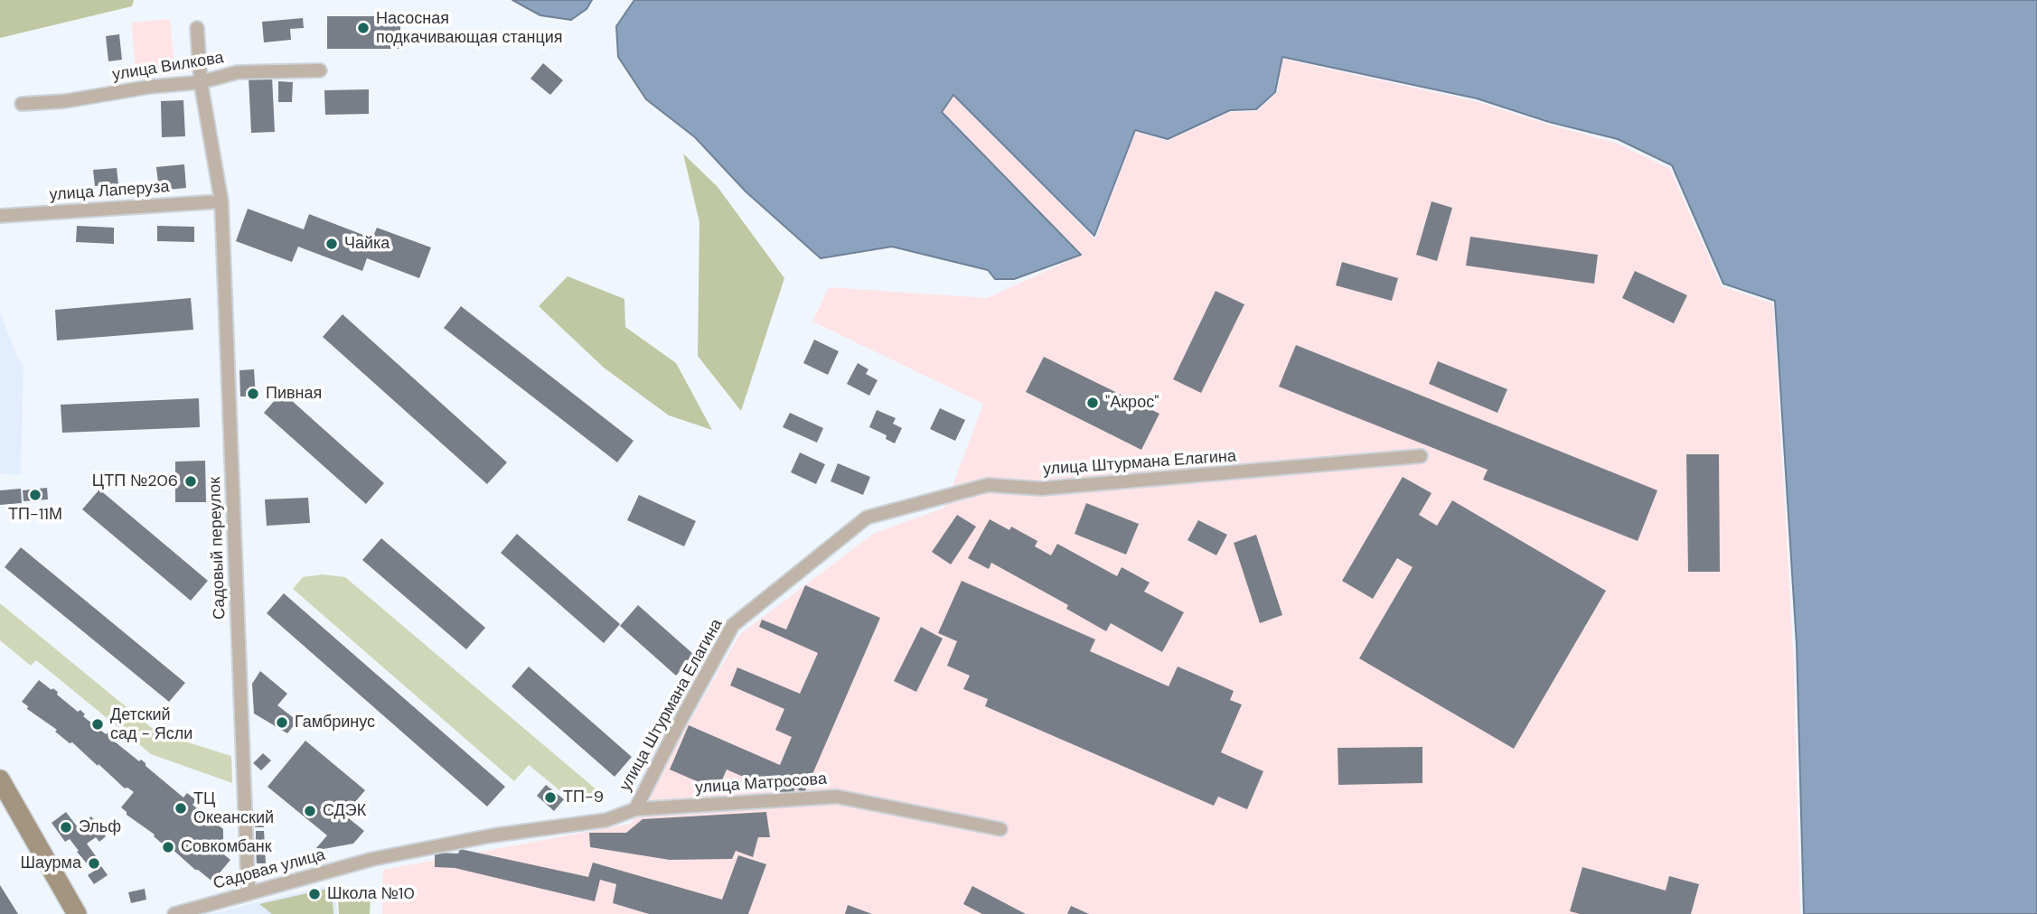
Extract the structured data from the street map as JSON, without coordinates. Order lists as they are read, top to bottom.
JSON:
{
  "streets": {
    "street": [
      "улица Вилкова",
      "улица Лаперуза",
      "улица Штурмана Елагина",
      "Садовый переулок",
      "улица Матросова",
      "Садовая улица"
    ]
  },
  "crossings": [
    ["улица Вилкова", "Садовый переулок"],
    ["улица Лаперуза", "Садовый переулок"],
    ["улица Штурмана Елагина", "улица Матросова"],
    ["улица Штурмана Елагина", "Садовая улица"],
    ["Садовый переулок", "Садовая улица"]
  ],
  "places": [
    "Насосная подкачивающая станция",
    "Чайка",
    "Пивная",
    "\"Акрос\"",
    "ЦТП №206",
    "ТП-11М",
    "Гамбринус",
    "Детский сад - Ясли",
    "ТП-9",
    "ТЦ Океанский",
    "СДЭК",
    "Эльф",
    "Совкомбанк",
    "Шаурма",
    "Школа №10"
  ]
}
